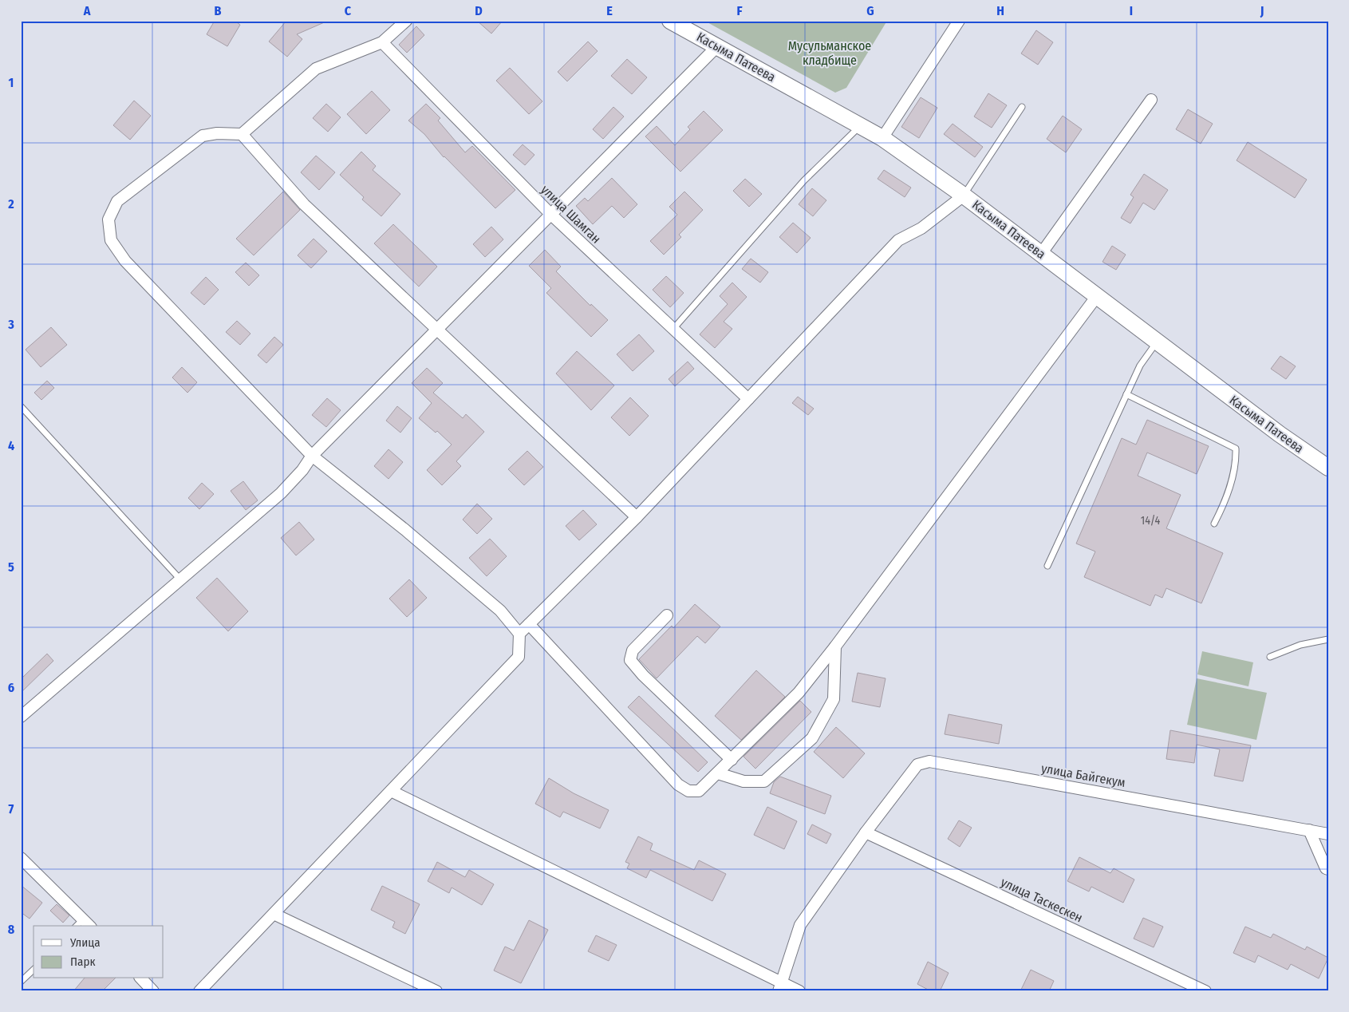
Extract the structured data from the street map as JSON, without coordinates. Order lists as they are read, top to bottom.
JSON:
{
  "streets": {
    "main road": ["Касыма Патеева"],
    "street": ["улица Шамган", "улица Байгекум", "улица Таскескен"]
  },
  "crossings": [
    ["улица Байгекум", "улица Таскескен"]
  ],
  "parks": ["Мусульманское кладбище"],
  "house_numbers": ["14/4"],
  "legend": ["Улица", "Парк"],
  "grid": {
    "columns": [
      "A",
      "B",
      "C",
      "D",
      "E",
      "F",
      "G",
      "H",
      "I",
      "J"
    ],
    "rows": [
      "1",
      "2",
      "3",
      "4",
      "5",
      "6",
      "7",
      "8"
    ]
  }
}
